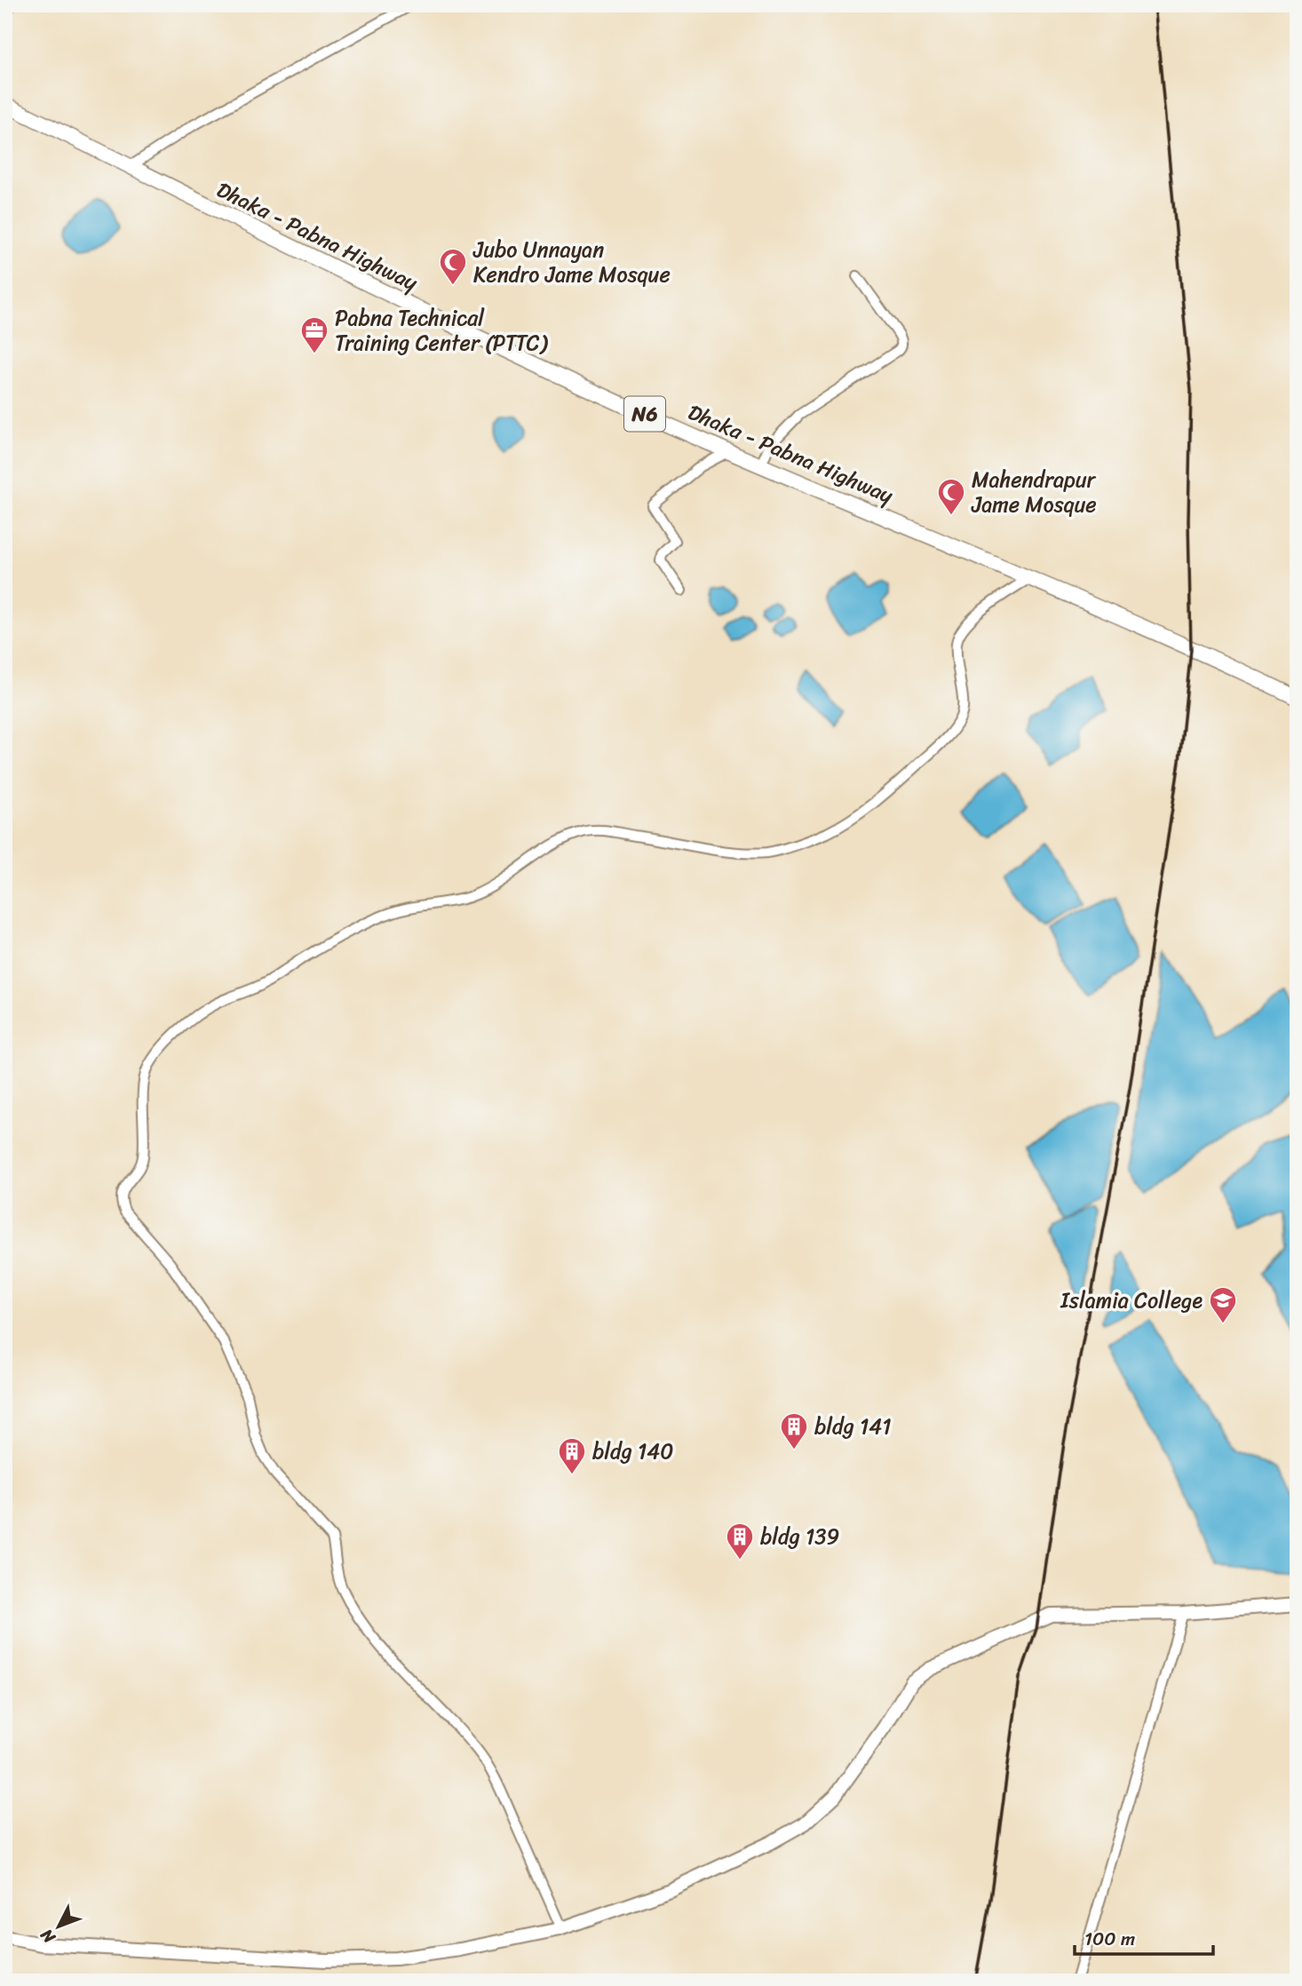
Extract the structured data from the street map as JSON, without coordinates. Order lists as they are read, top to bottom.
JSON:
{
  "streets": {
    "highway": ["Dhaka - Pabna Highway", "N6"]
  },
  "places": {
    "mosque": ["Jubo Unnayan Kendro Jame Mosque", "Mahendrapur Jame Mosque"],
    "office": ["Pabna Technical Training Center (PTTC)"],
    "school or university": ["Islamia College"],
    "building": ["bldg 141", "bldg 140", "bldg 139"]
  },
  "scale_bar": "100 m",
  "north": "bottom left"
}
